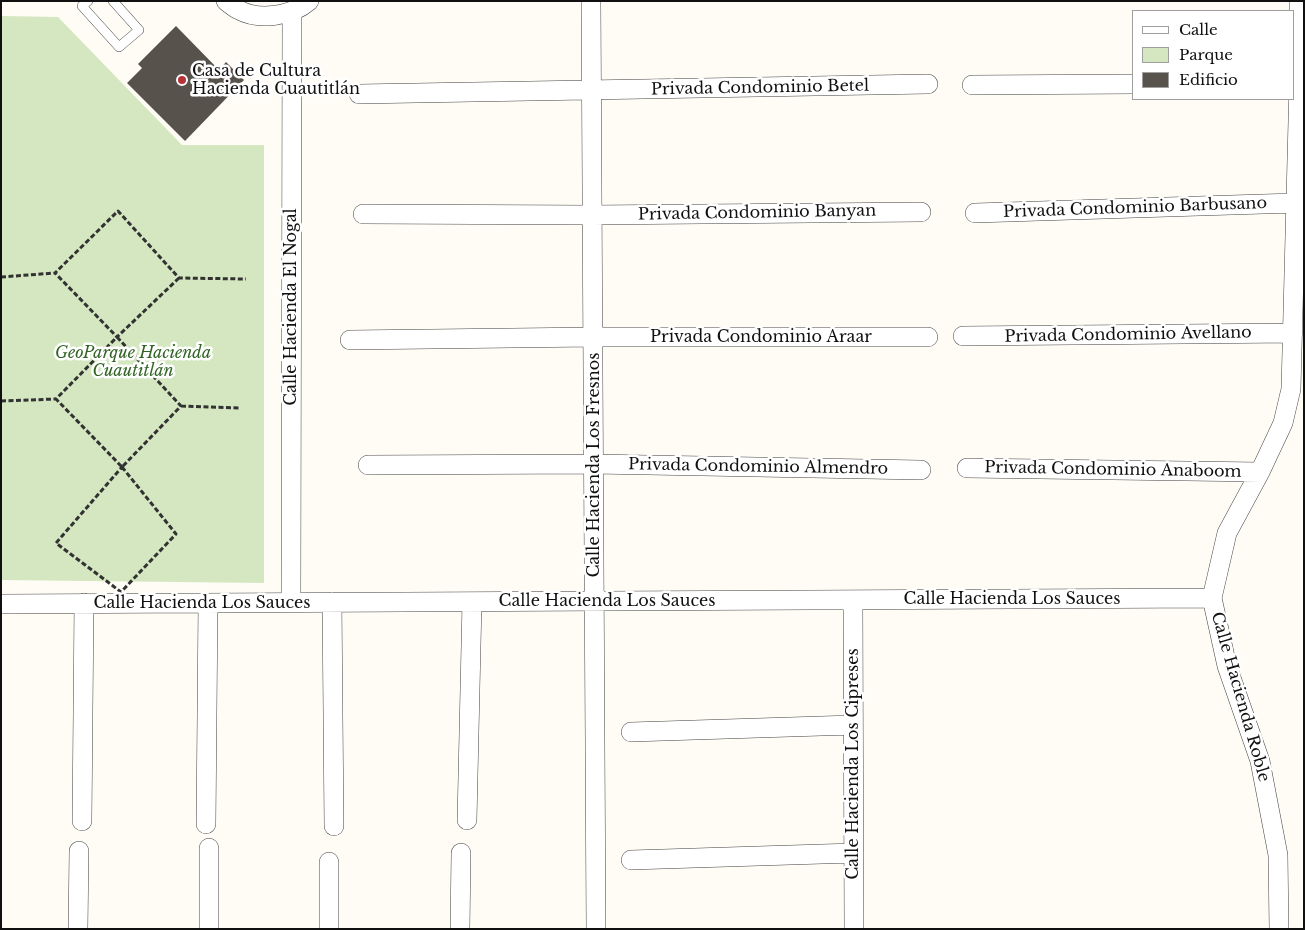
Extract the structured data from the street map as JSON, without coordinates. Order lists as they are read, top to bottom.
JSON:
{
  "streets": {
    "street": [
      "Privada Condominio Betel",
      "Privada Condominio Barbusano",
      "Privada Condominio Banyan",
      "Calle Hacienda El Nogal",
      "Privada Condominio Avellano",
      "Privada Condominio Araar",
      "Calle Hacienda Los Fresnos",
      "Privada Condominio Almendro",
      "Privada Condominio Anaboom",
      "Calle Hacienda Los Sauces",
      "Calle Hacienda Roble",
      "Calle Hacienda Los Cipreses"
    ]
  },
  "crossings": [
    ["Privada Condominio Betel", "Calle Hacienda Los Fresnos"],
    ["Privada Condominio Barbusano", "Calle Hacienda Roble"],
    ["Privada Condominio Banyan", "Calle Hacienda Los Fresnos"],
    ["Calle Hacienda El Nogal", "Calle Hacienda Los Sauces"],
    ["Privada Condominio Avellano", "Calle Hacienda Roble"],
    ["Privada Condominio Araar", "Calle Hacienda Los Fresnos"],
    ["Calle Hacienda Los Fresnos", "Privada Condominio Almendro"],
    ["Calle Hacienda Los Fresnos", "Calle Hacienda Los Sauces"],
    ["Privada Condominio Anaboom", "Calle Hacienda Roble"],
    ["Calle Hacienda Los Sauces", "Calle Hacienda Roble"],
    ["Calle Hacienda Los Sauces", "Calle Hacienda Los Cipreses"]
  ],
  "parks": ["GeoParque Hacienda Cuautitlán"],
  "places": ["Casa de Cultura Hacienda Cuautitlán"],
  "legend": ["Calle", "Parque", "Edificio"]
}
